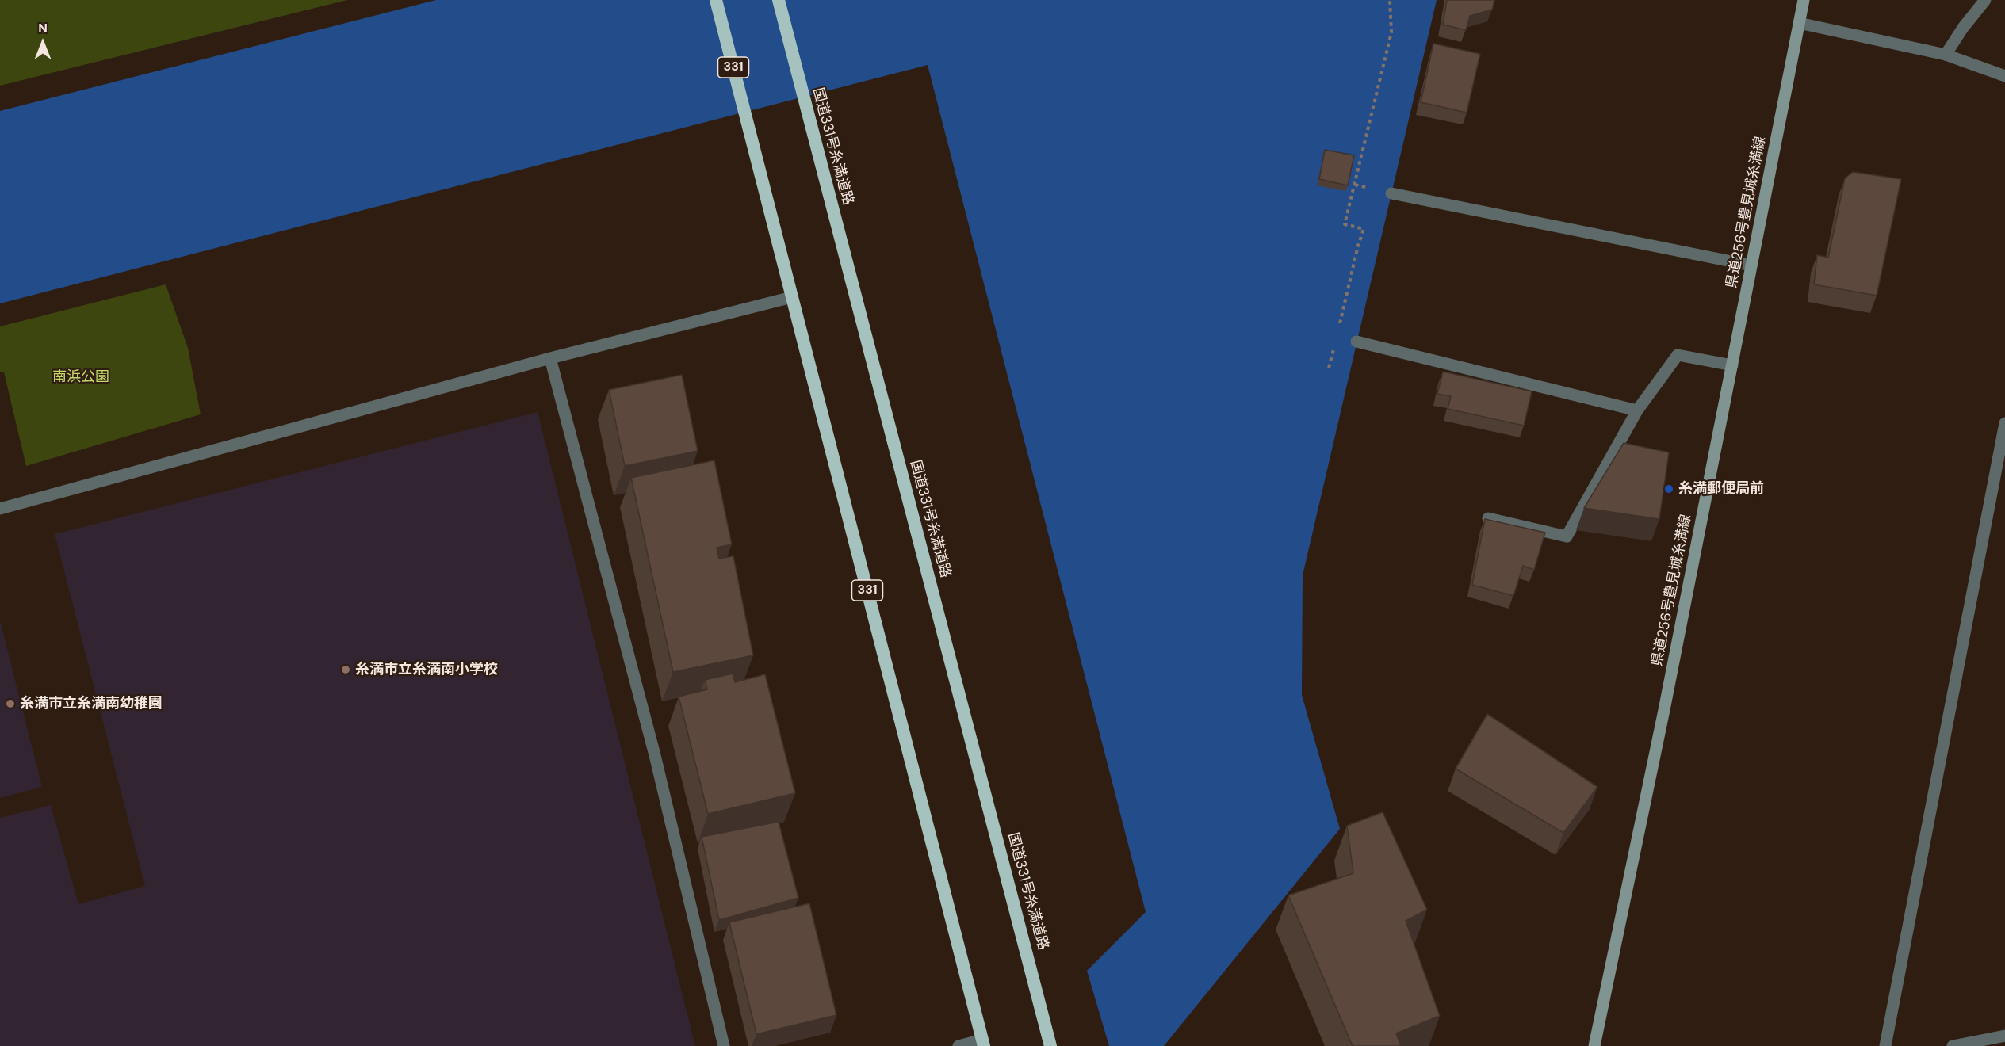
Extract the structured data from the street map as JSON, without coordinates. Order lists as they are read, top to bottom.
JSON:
{
  "streets": {
    "highway": ["331", "国道331号糸満道路"],
    "main road": ["県道256号豊見城糸満線"]
  },
  "parks": ["南浜公園"],
  "places": ["糸満郵便局前", "糸満市立糸満南小学校", "糸満市立糸満南幼稚園"],
  "north": "top"
}
